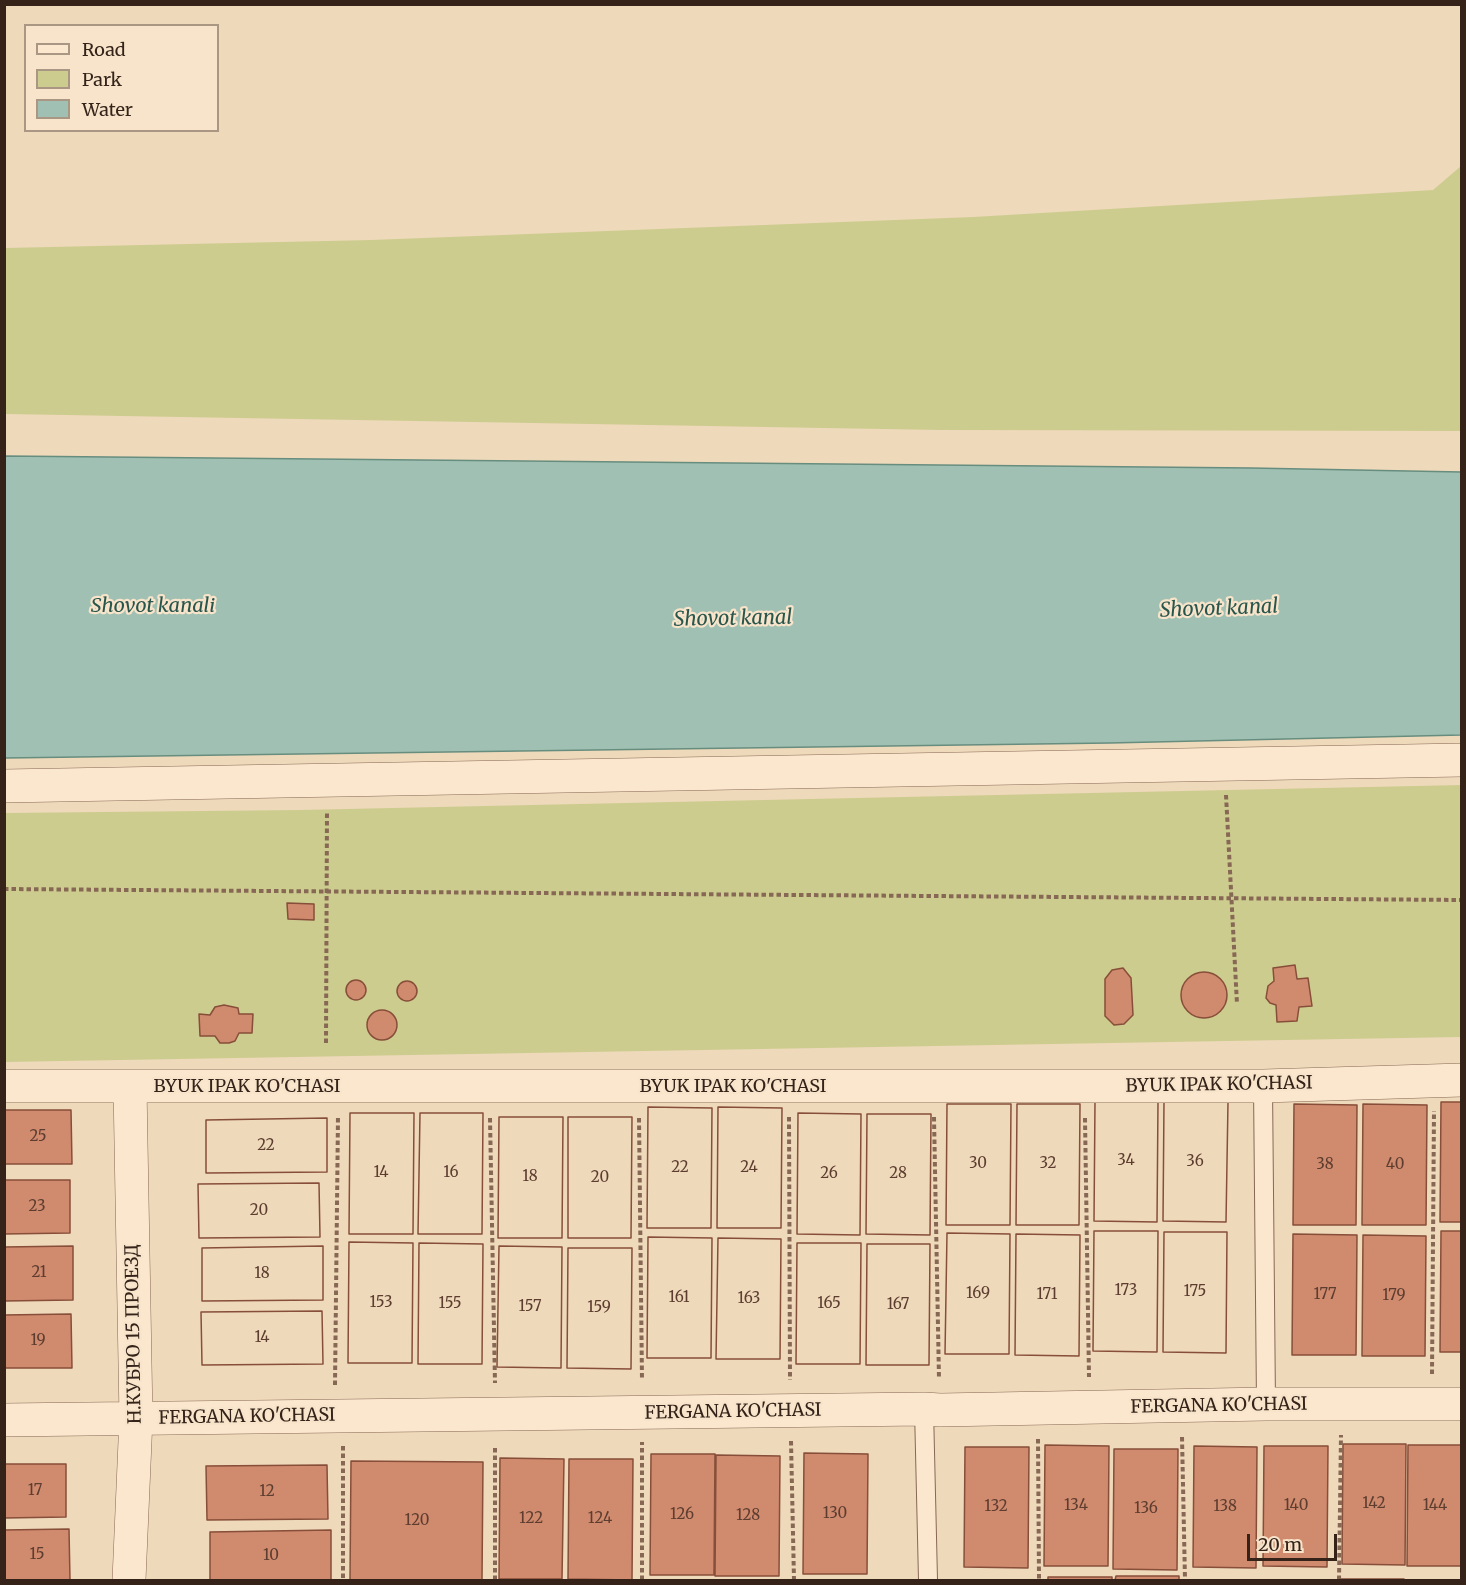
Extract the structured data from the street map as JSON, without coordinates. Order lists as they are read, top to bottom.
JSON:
{
  "streets": {
    "street": ["BYUK IPAK KO'CHASI", "Н.КУБРО 15 ПРОЕЗД", "FERGANA KO'CHASI"]
  },
  "crossings": [
    ["BYUK IPAK KO'CHASI", "Н.КУБРО 15 ПРОЕЗД"],
    ["Н.КУБРО 15 ПРОЕЗД", "FERGANA KO'CHASI"]
  ],
  "water": ["Shovot kanali", "Shovot kanal"],
  "house_numbers": [
    "25",
    "22",
    "34",
    "36",
    "30",
    "32",
    "38",
    "40",
    "22",
    "24",
    "14",
    "16",
    "26",
    "28",
    "18",
    "20",
    "23",
    "20",
    "21",
    "18",
    "173",
    "175",
    "169",
    "171",
    "177",
    "179",
    "161",
    "163",
    "153",
    "155",
    "165",
    "167",
    "157",
    "159",
    "14",
    "19",
    "17",
    "12",
    "142",
    "134",
    "140",
    "144",
    "132",
    "138",
    "136",
    "130",
    "126",
    "128",
    "122",
    "124",
    "120",
    "15",
    "10"
  ],
  "legend": ["Road", "Park", "Water"],
  "scale_bar": "20 m"
}
